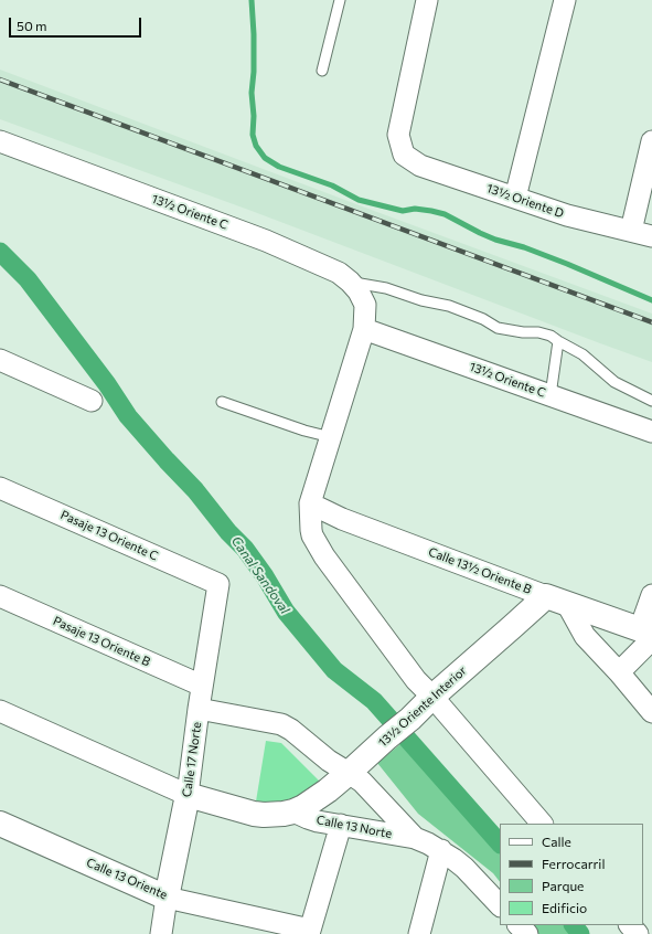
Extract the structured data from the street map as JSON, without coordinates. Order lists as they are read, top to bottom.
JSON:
{
  "streets": {
    "street": [
      "13½ Oriente D",
      "13½ Oriente C",
      "Pasaje 13 Oriente C",
      "Calle 13½ Oriente B",
      "Pasaje 13 Oriente B",
      "13½ Oriente Interior",
      "Calle 17 Norte",
      "Calle 13 Norte",
      "Calle 13 Oriente"
    ]
  },
  "crossings": [
    ["Pasaje 13 Oriente C", "Calle 17 Norte"],
    ["Calle 13½ Oriente B", "13½ Oriente Interior"],
    ["Pasaje 13 Oriente B", "Calle 17 Norte"],
    ["13½ Oriente Interior", "Calle 13 Norte"],
    ["Calle 17 Norte", "Calle 13 Norte"],
    ["Calle 17 Norte", "Calle 13 Oriente"]
  ],
  "water": ["Canal Sandoval"],
  "legend": [
    "Calle",
    "Ferrocarril",
    "Parque",
    "Edificio"
  ],
  "scale_bar": "50 m"
}
